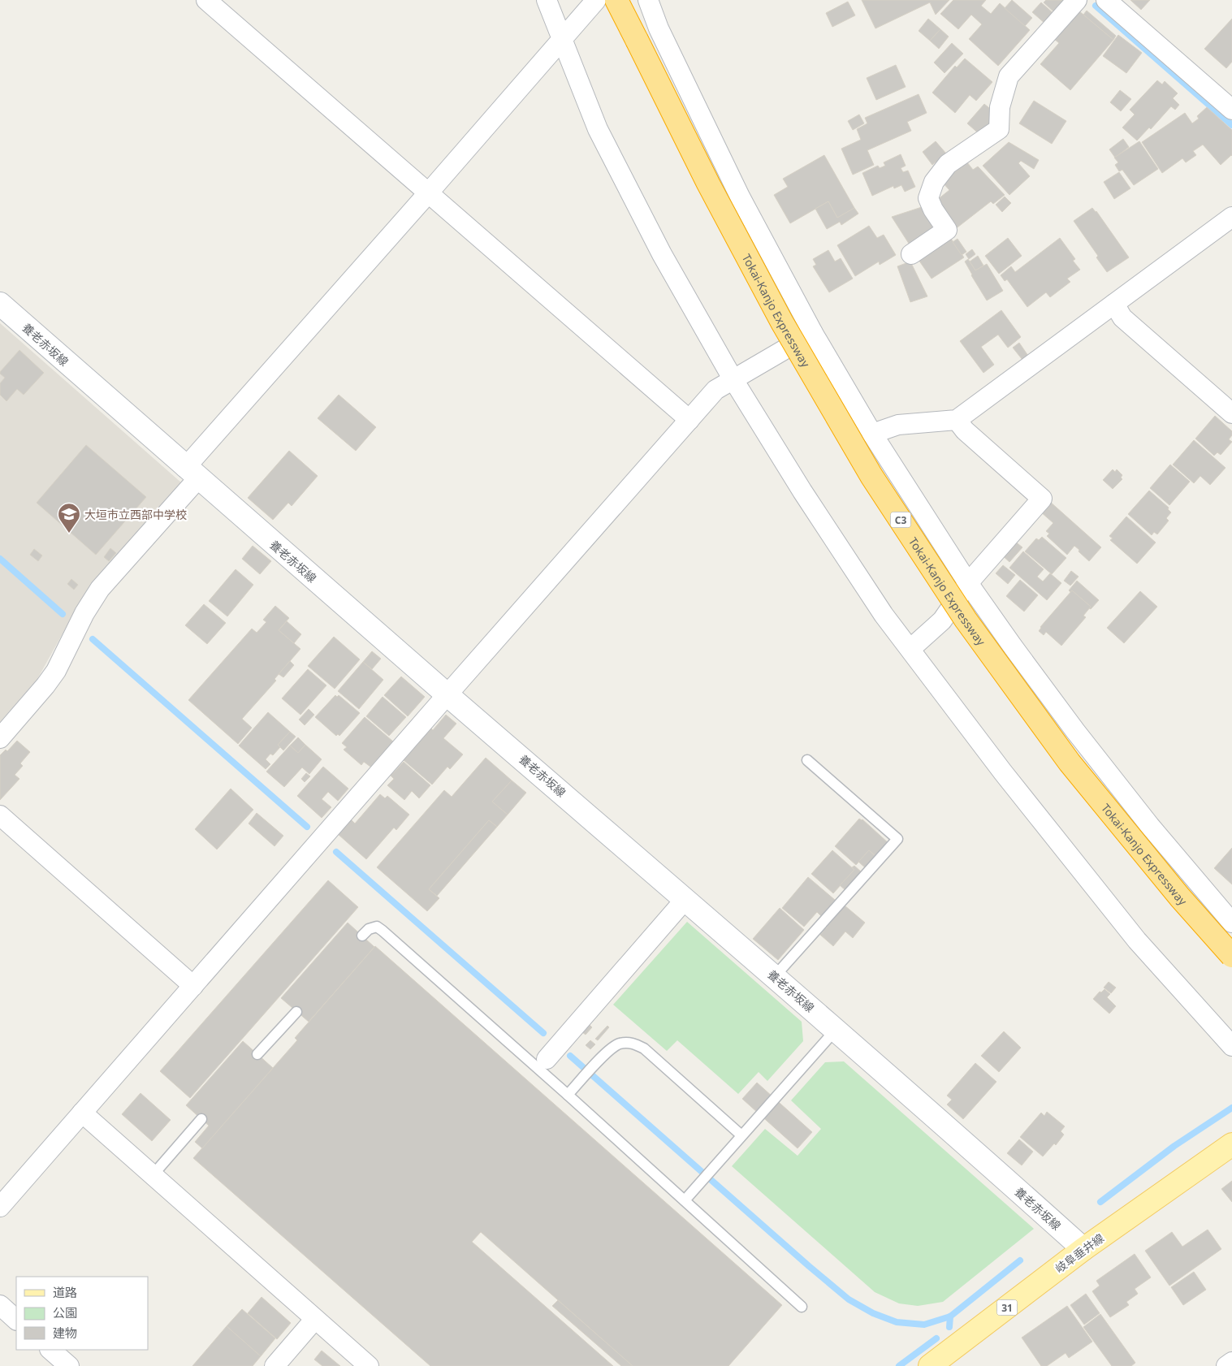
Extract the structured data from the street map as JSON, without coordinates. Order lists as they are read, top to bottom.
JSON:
{
  "streets": {
    "highway": ["Tokai-Kanjo Expressway", "C3"],
    "main road": ["養老赤坂線", "岐阜垂井線", "31"]
  },
  "crossings": [
    ["養老赤坂線", "岐阜垂井線"]
  ],
  "places": {
    "school or university": ["大垣市立西部中学校"]
  },
  "legend": ["道路", "公園", "建物"]
}
